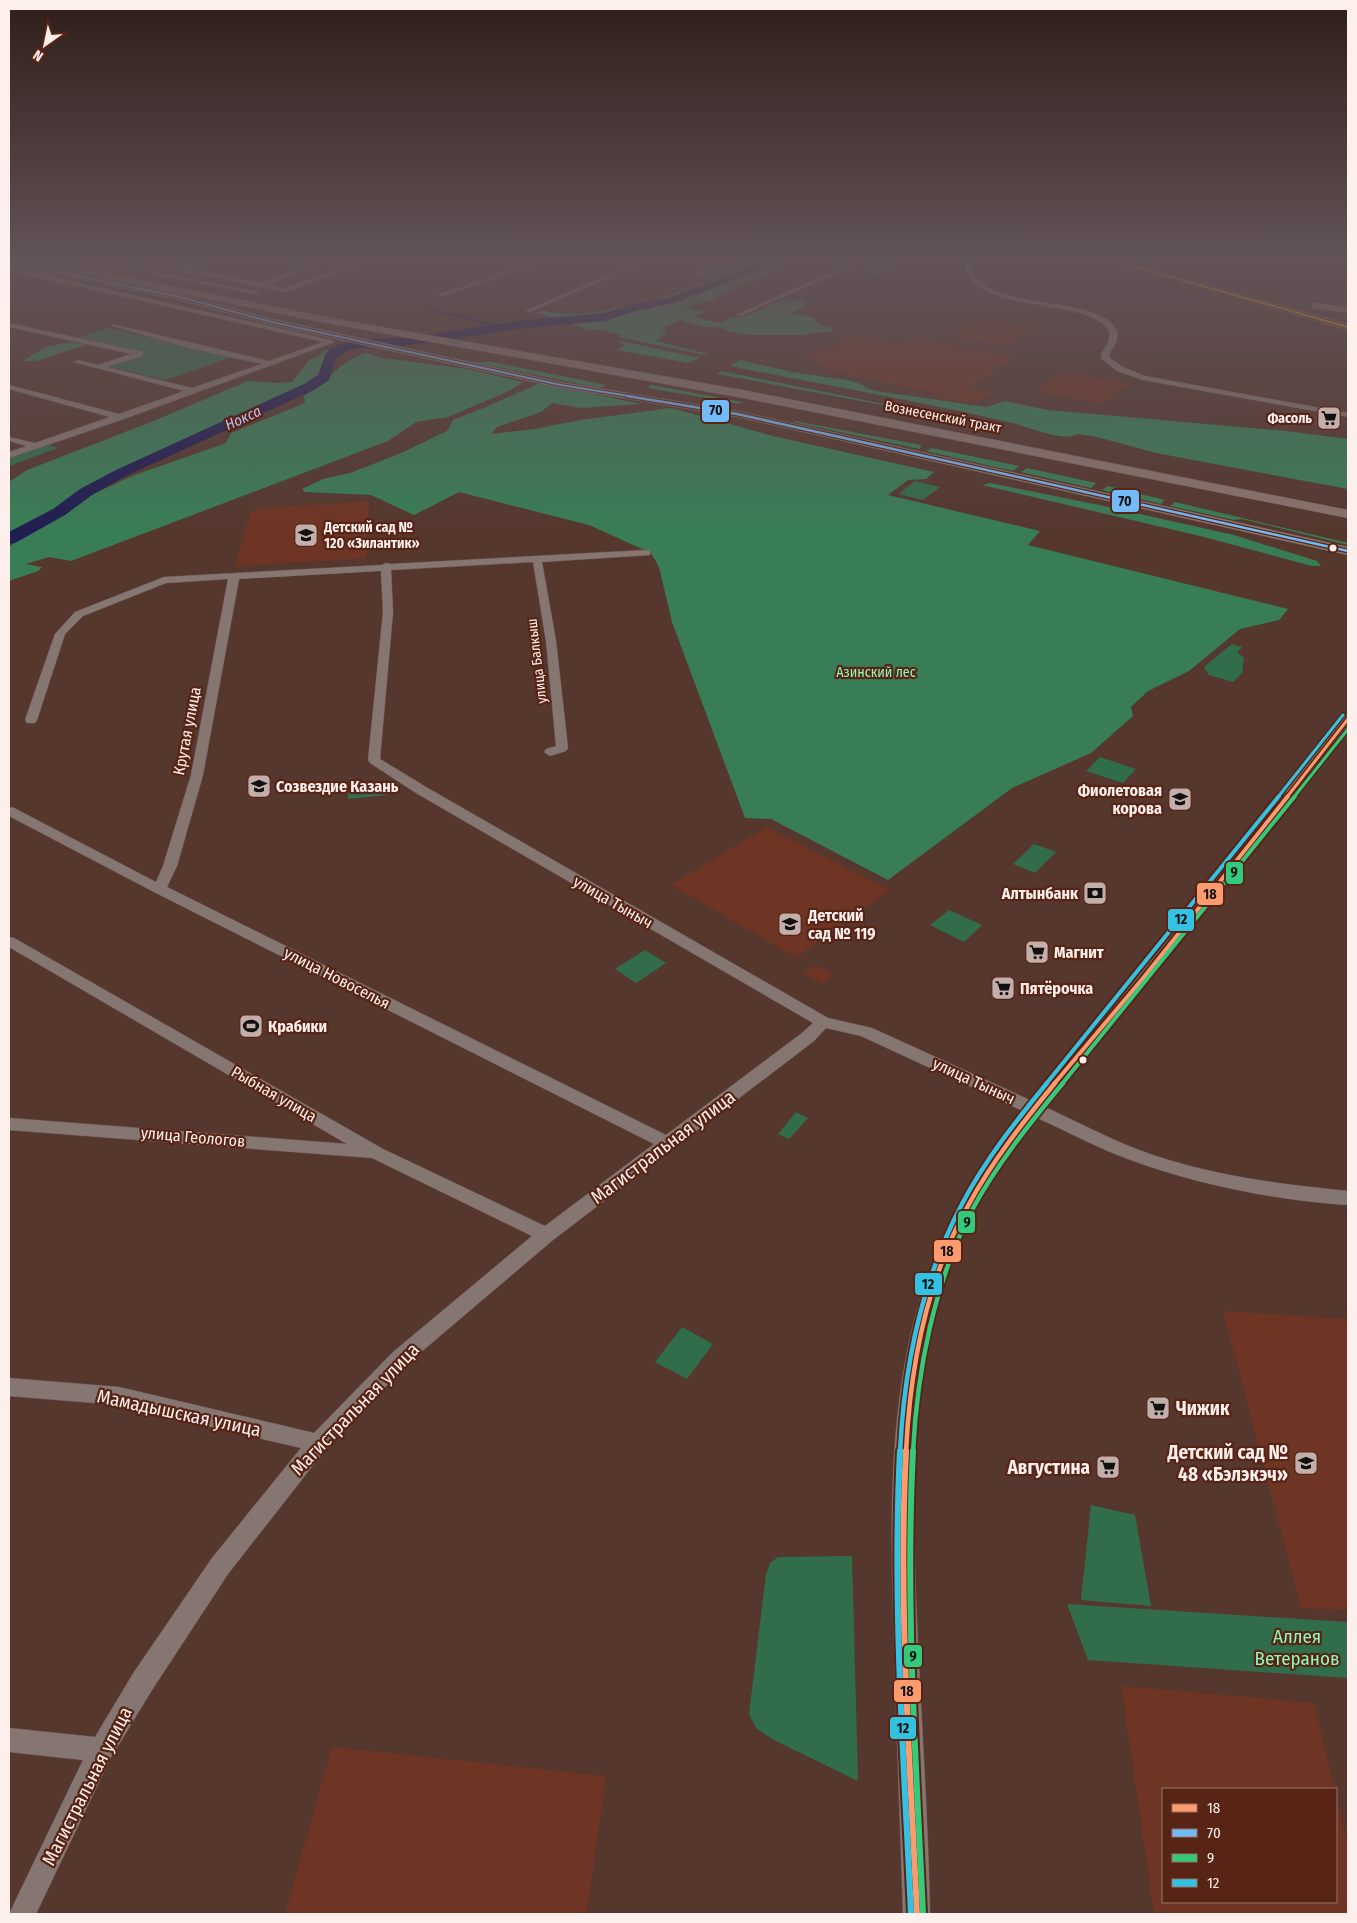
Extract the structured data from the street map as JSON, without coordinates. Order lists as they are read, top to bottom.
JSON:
{
  "streets": {
    "main road": ["Вознесенский тракт"],
    "street": [
      "улица Балкыш",
      "Крутая улица",
      "улица Тыныч",
      "улица Новоселья",
      "Рыбная улица",
      "улица Геологов",
      "Магистральная улица",
      "Мамадышская улица"
    ]
  },
  "crossings": [
    ["Крутая улица", "улица Новоселья"],
    ["улица Тыныч", "Магистральная улица"],
    ["улица Новоселья", "Магистральная улица"],
    ["Рыбная улица", "улица Геологов"],
    ["Рыбная улица", "Магистральная улица"],
    ["Магистральная улица", "Мамадышская улица"]
  ],
  "water": ["Нокса"],
  "parks": ["Азинский лес", "Аллея Ветеранов"],
  "places": {
    "supermarket": [
      "Фасоль",
      "Магнит",
      "Пятёрочка",
      "Чижик",
      "Августина"
    ],
    "school or university": [
      "Детский сад № 120 «Зилантик»",
      "Созвездие Казань",
      "Фиолетовая корова",
      "Детский сад № 119",
      "Детский сад № 48 «Бэлэкэч»"
    ],
    "bank": ["Алтынбанк"],
    "sports": ["Крабики"]
  },
  "lines": [
    "transit line 70",
    "transit line 12",
    "transit line 18",
    "transit line 9"
  ],
  "legend": [
    "18",
    "70",
    "9",
    "12"
  ],
  "north": "bottom left"
}
